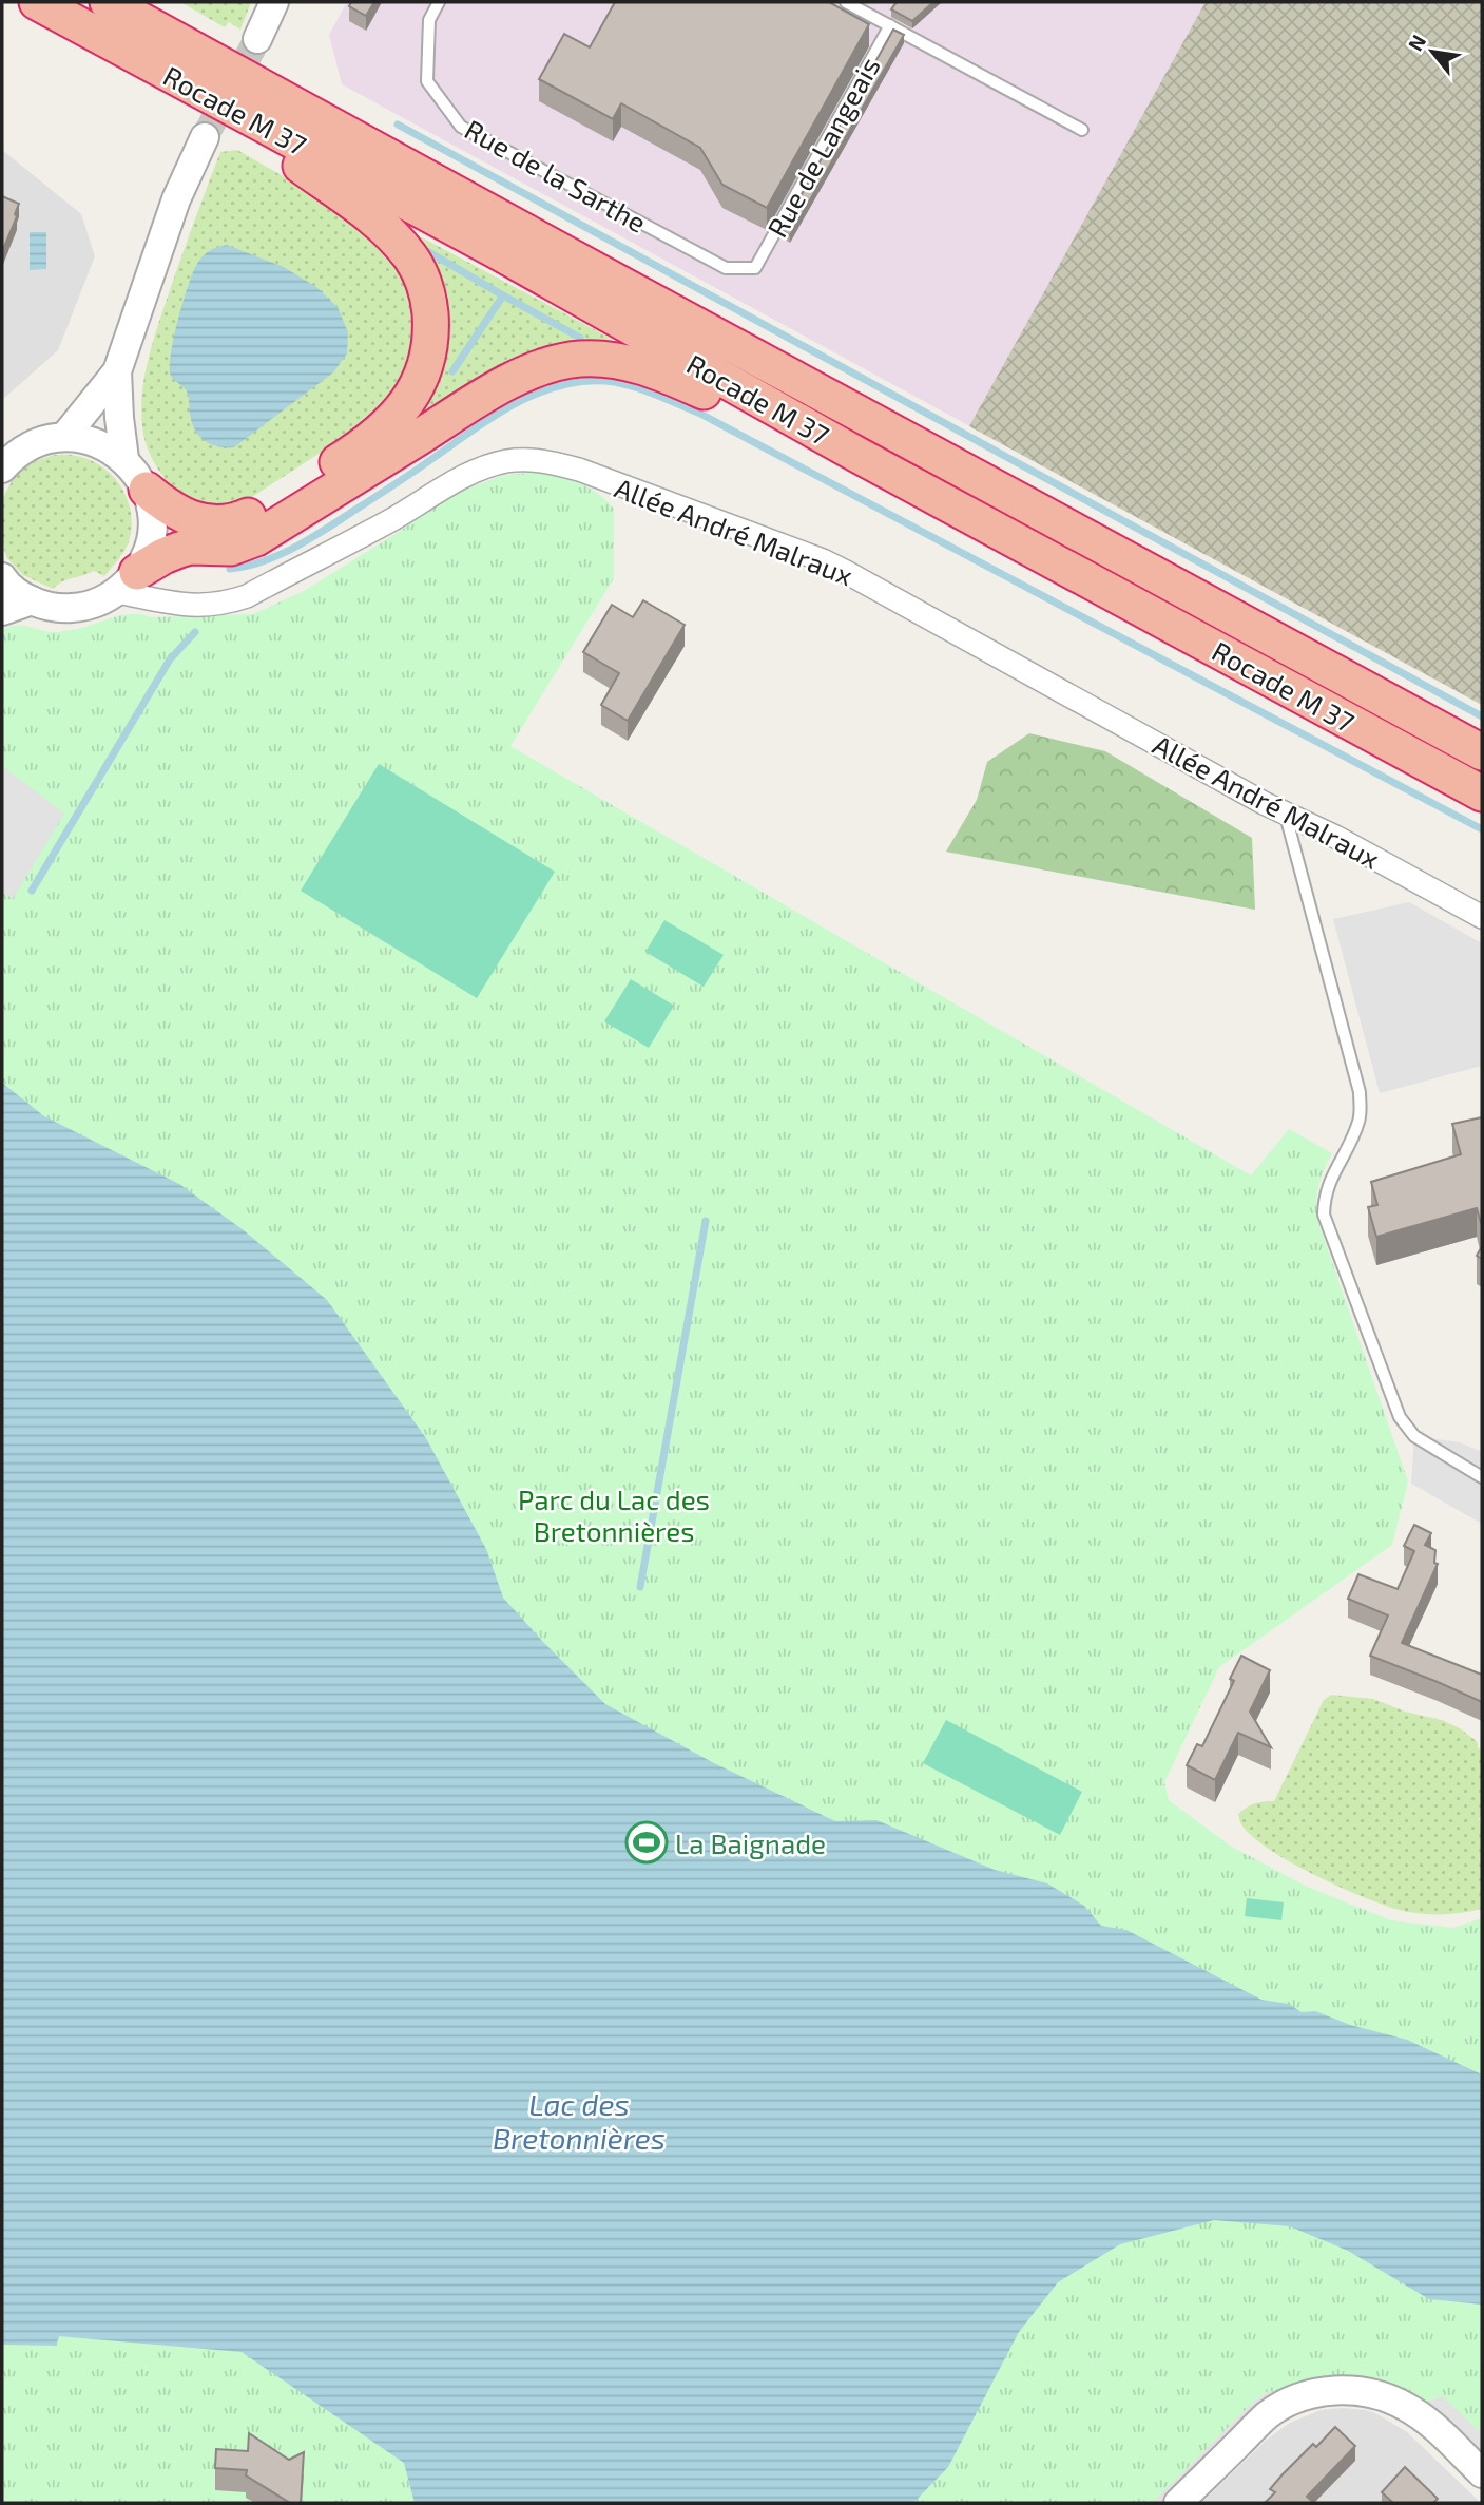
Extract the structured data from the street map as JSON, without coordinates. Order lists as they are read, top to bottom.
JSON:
{
  "streets": {
    "highway": ["Rocade M 37"],
    "street": ["Allée André Malraux"],
    "lane": ["Rue de Langeais", "Rue de la Sarthe"]
  },
  "crossings": [
    ["Rue de Langeais", "Rue de la Sarthe"]
  ],
  "water": ["Lac des Bretonnières"],
  "parks": ["Parc du Lac des Bretonnières"],
  "places": {
    "sports": ["La Baignade"]
  },
  "north": "top left"
}
